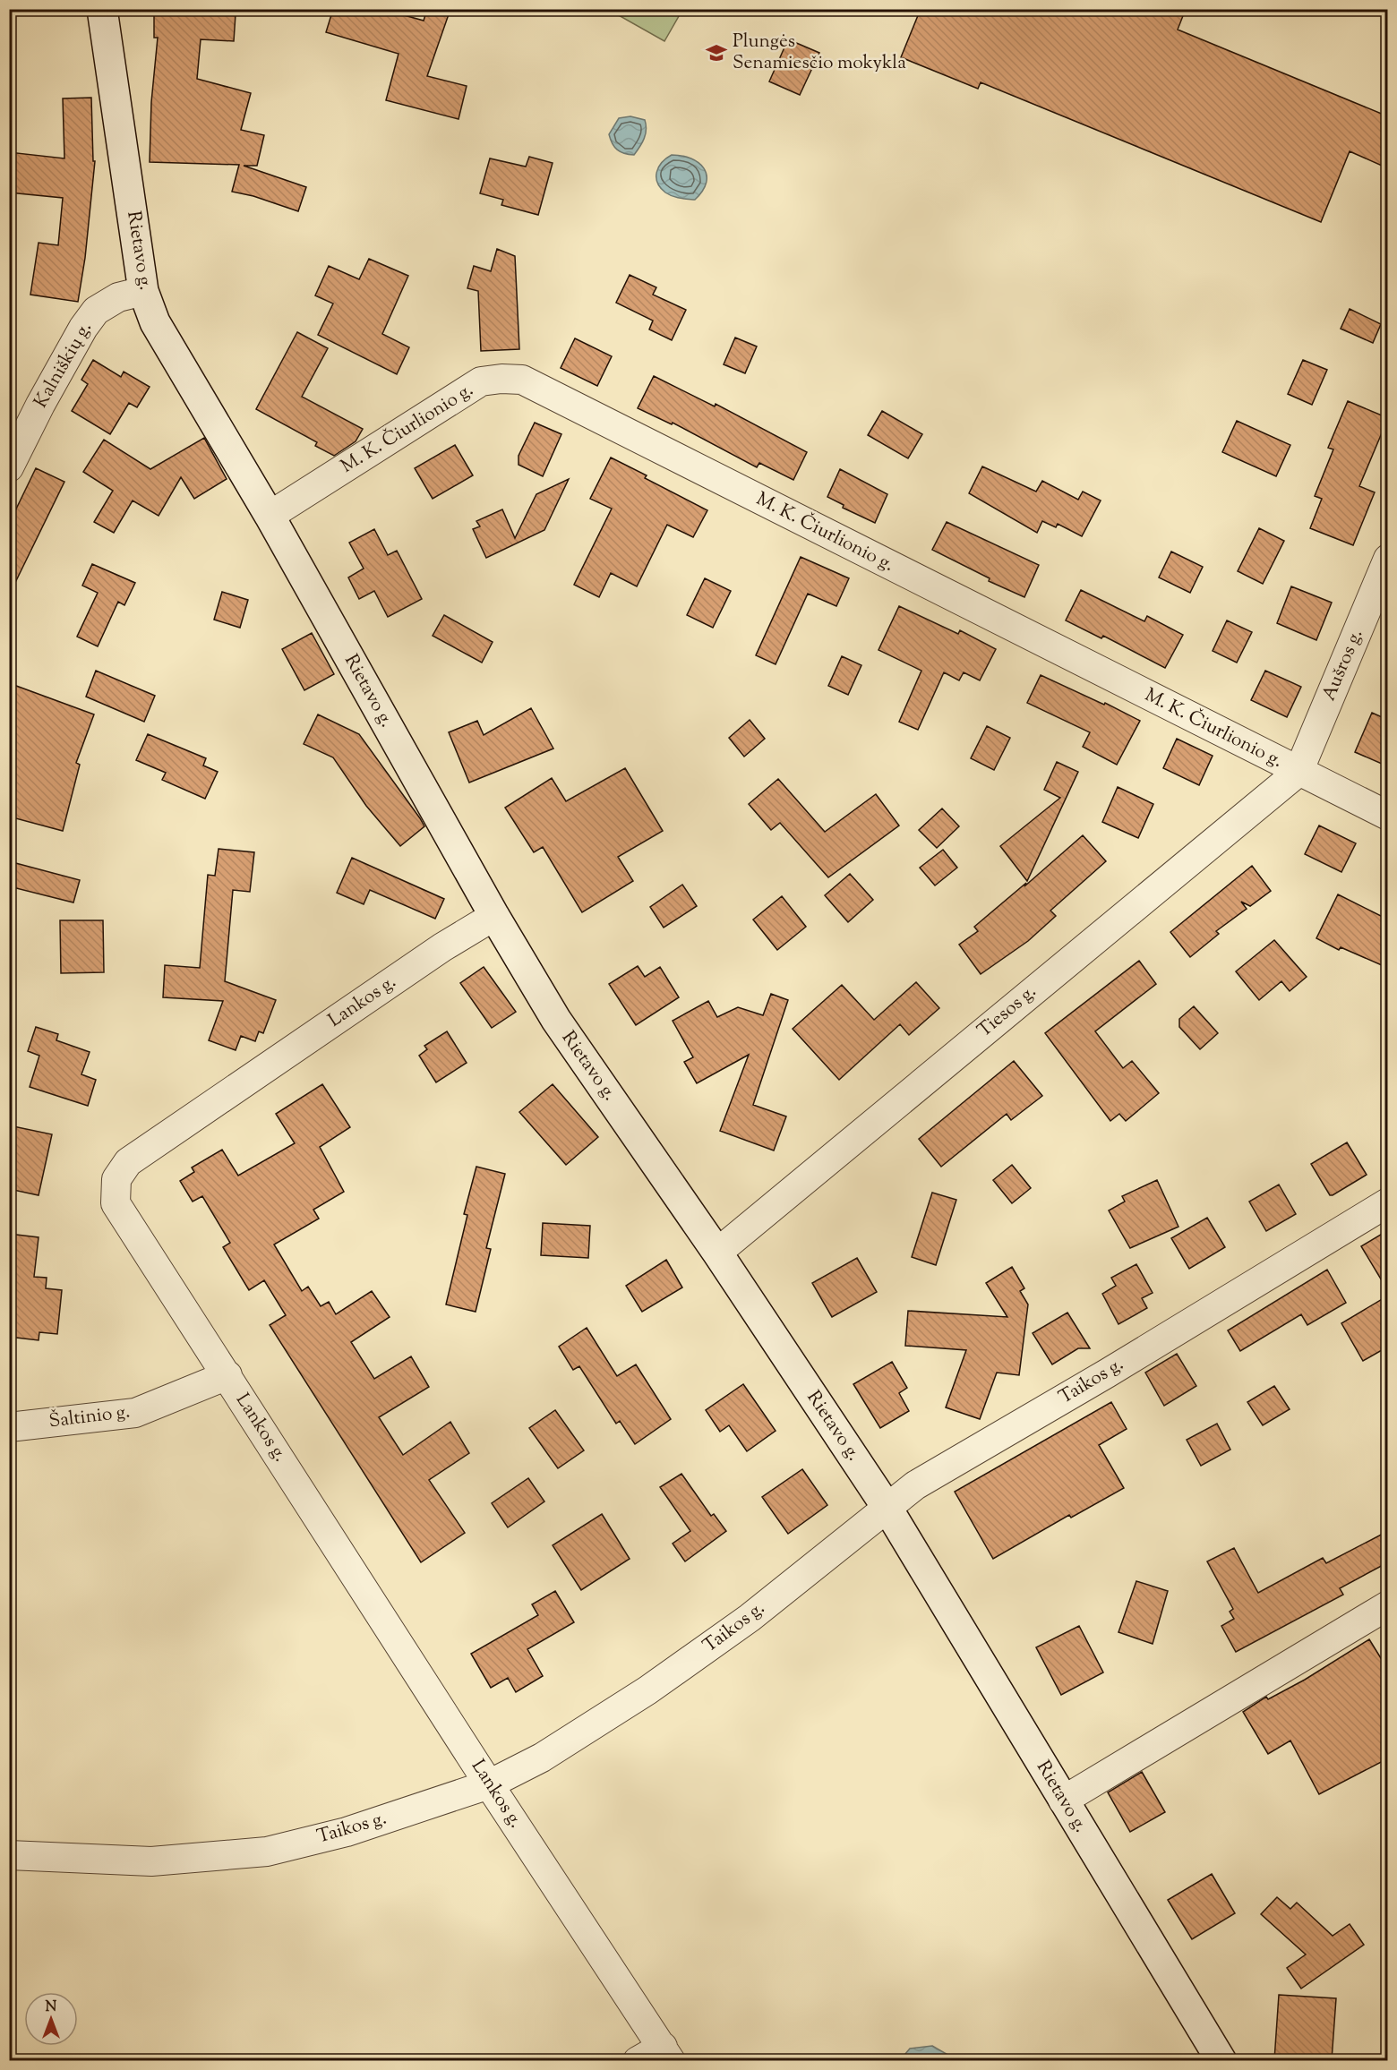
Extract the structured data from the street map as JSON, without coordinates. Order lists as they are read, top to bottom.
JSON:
{
  "streets": {
    "main road": ["Rietavo g."],
    "street": [
      "Kalniškių g.",
      "M. K. Čiurlionio g.",
      "Aušros g.",
      "Lankos g.",
      "Tiesos g.",
      "Taikos g.",
      "Šaltinio g."
    ]
  },
  "crossings": [
    ["Rietavo g.", "Kalniškių g."],
    ["Rietavo g.", "M. K. Čiurlionio g."],
    ["Rietavo g.", "Lankos g."],
    ["Rietavo g.", "Tiesos g."],
    ["Rietavo g.", "Taikos g."],
    ["M. K. Čiurlionio g.", "Aušros g."],
    ["M. K. Čiurlionio g.", "Tiesos g."],
    ["Aušros g.", "Tiesos g."],
    ["Lankos g.", "Taikos g."],
    ["Lankos g.", "Šaltinio g."]
  ],
  "places": {
    "school or university": ["Plungės Senamiesčio mokykla"]
  },
  "north": "top"
}
